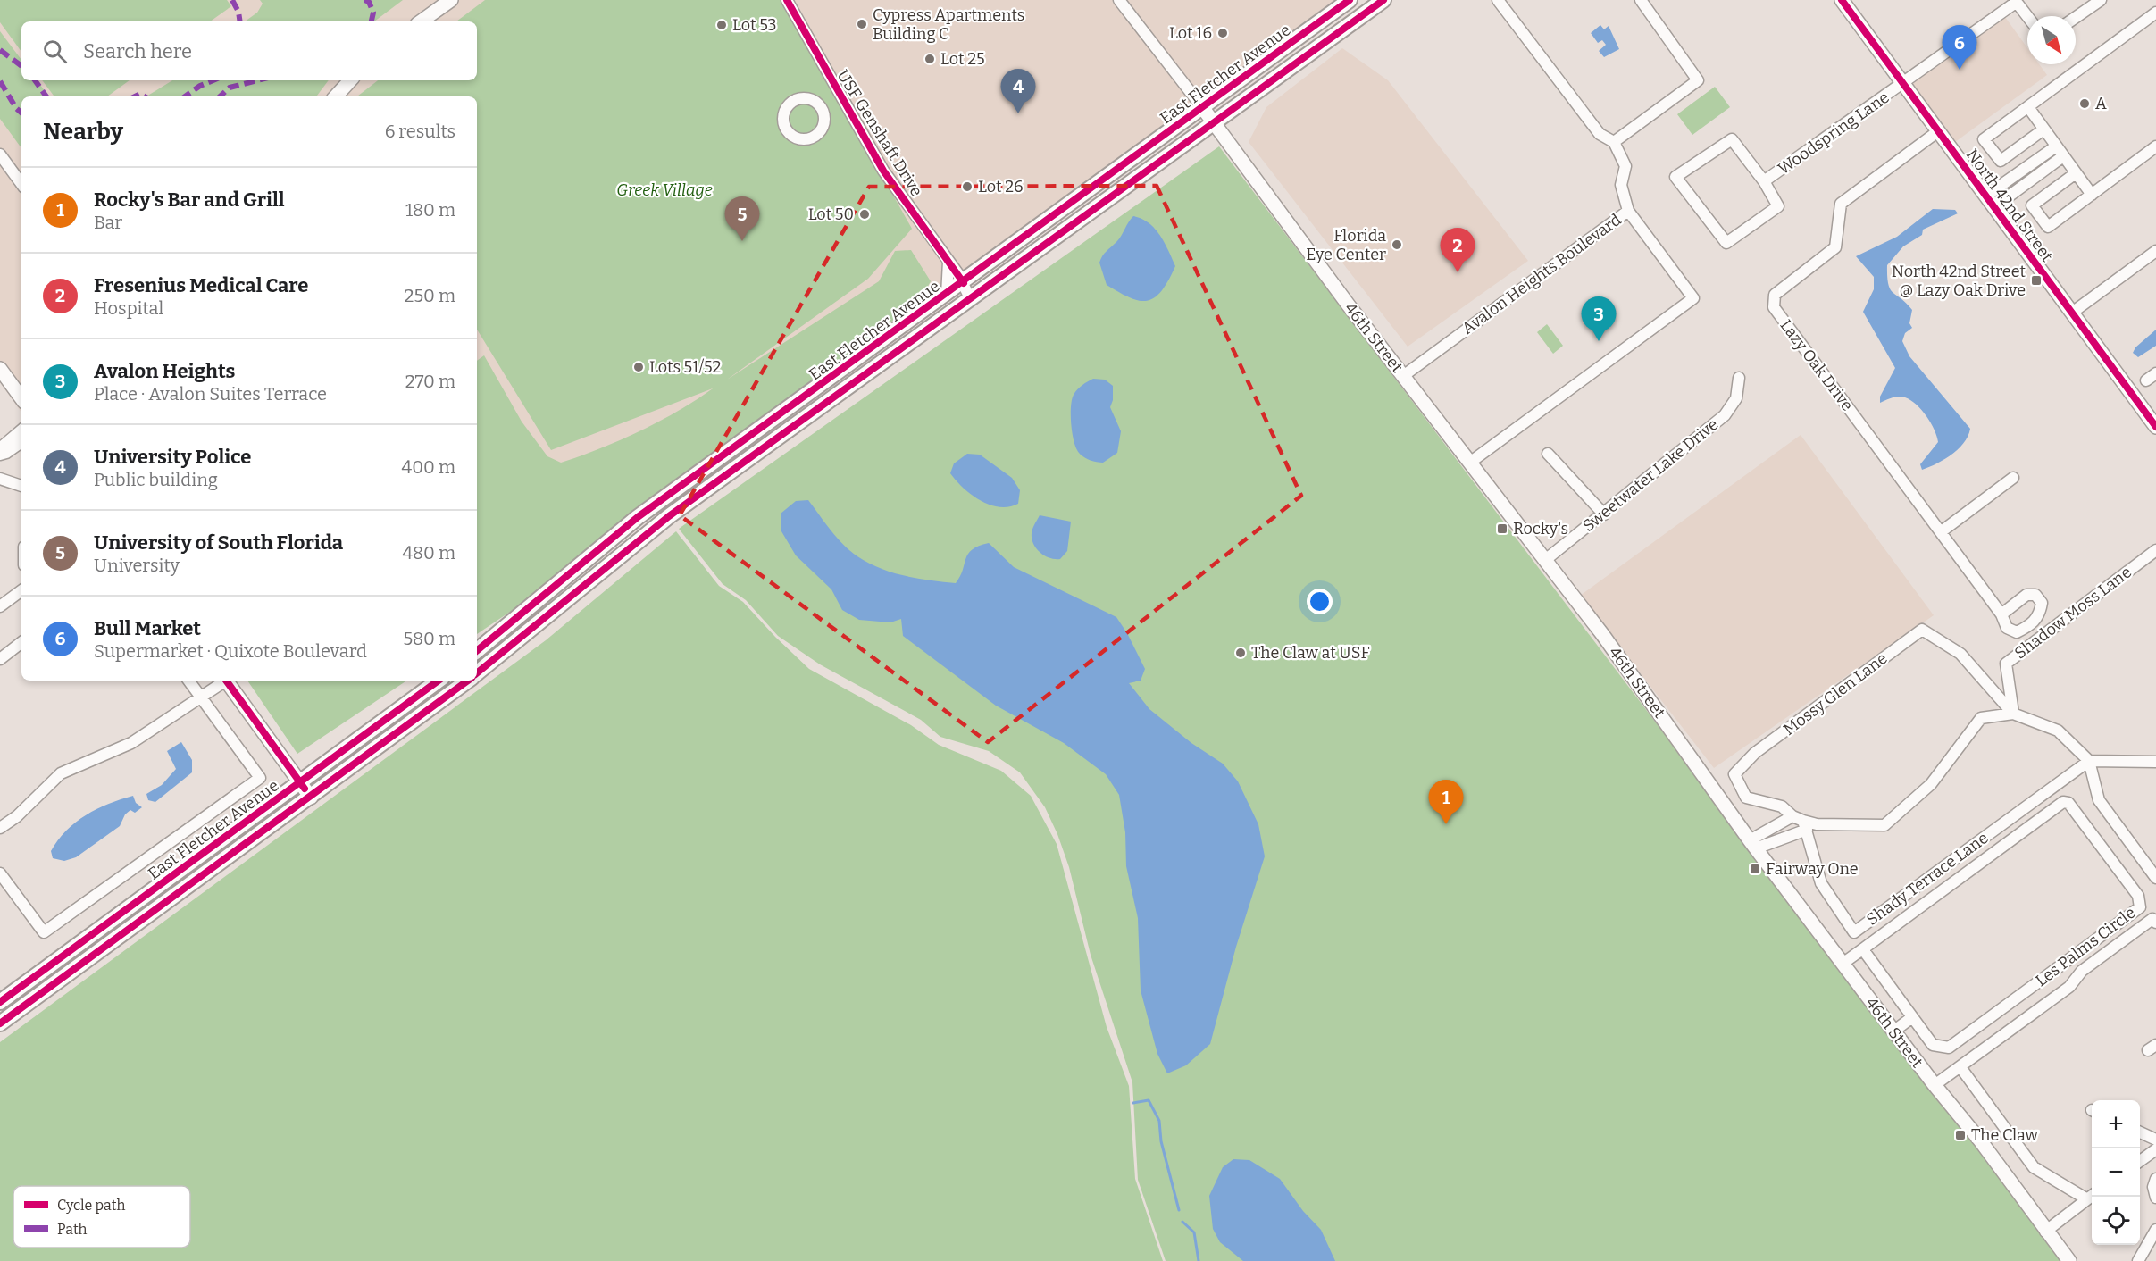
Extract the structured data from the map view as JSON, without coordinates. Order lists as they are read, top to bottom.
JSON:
{
  "streets": {
    "main road": ["East Fletcher Avenue"],
    "street": [
      "USF Genshaft Drive",
      "Woodspring Lane",
      "North 42nd Street",
      "Avalon Heights Boulevard",
      "46th Street",
      "Lazy Oak Drive",
      "Sweetwater Lake Drive",
      "Shadow Moss Lane",
      "Mossy Glen Lane",
      "Shady Terrace Lane",
      "Les Palms Circle"
    ]
  },
  "crossings": [
    ["East Fletcher Avenue", "USF Genshaft Drive"],
    ["East Fletcher Avenue", "46th Street"],
    ["Woodspring Lane", "North 42nd Street"],
    ["North 42nd Street", "Lazy Oak Drive"],
    ["Avalon Heights Boulevard", "46th Street"],
    ["46th Street", "Sweetwater Lake Drive"],
    ["46th Street", "Les Palms Circle"],
    ["Shadow Moss Lane", "Mossy Glen Lane"],
    ["Mossy Glen Lane", "Shady Terrace Lane"]
  ],
  "parks": ["Greek Village"],
  "places": {
    "other": [
      "Cypress Apartments Building C",
      "Lot 53",
      "Lot 16",
      "Lot 25",
      "A",
      "Lot 26",
      "Lot 50",
      "Florida Eye Center",
      "Lots 51/52",
      "The Claw at USF"
    ],
    "transit": [
      "North 42nd Street @ Lazy Oak Drive",
      "Rocky's",
      "Fairway One",
      "The Claw"
    ]
  },
  "legend": ["Cycle path", "Path"],
  "north": "bottom right",
  "page": {
    "search": "Search here",
    "pins": [
      "6",
      "4",
      "5",
      "2",
      "3",
      "1"
    ],
    "heading": ["Nearby", "6 results"],
    "list": [
      {
        "mark": "1",
        "name": "Rocky's Bar and Grill",
        "note": "Bar",
        "value": "180 m"
      },
      {
        "mark": "2",
        "name": "Fresenius Medical Care",
        "note": "Hospital",
        "value": "250 m"
      },
      {
        "mark": "3",
        "name": "Avalon Heights",
        "note": "Place · Avalon Suites Terrace",
        "value": "270 m"
      },
      {
        "mark": "4",
        "name": "University Police",
        "note": "Public building",
        "value": "400 m"
      },
      {
        "mark": "5",
        "name": "University of South Florida",
        "note": "University",
        "value": "480 m"
      },
      {
        "mark": "6",
        "name": "Bull Market",
        "note": "Supermarket · Quixote Boulevard",
        "value": "580 m"
      }
    ],
    "map_buttons": ["+", "−"]
  }
}
